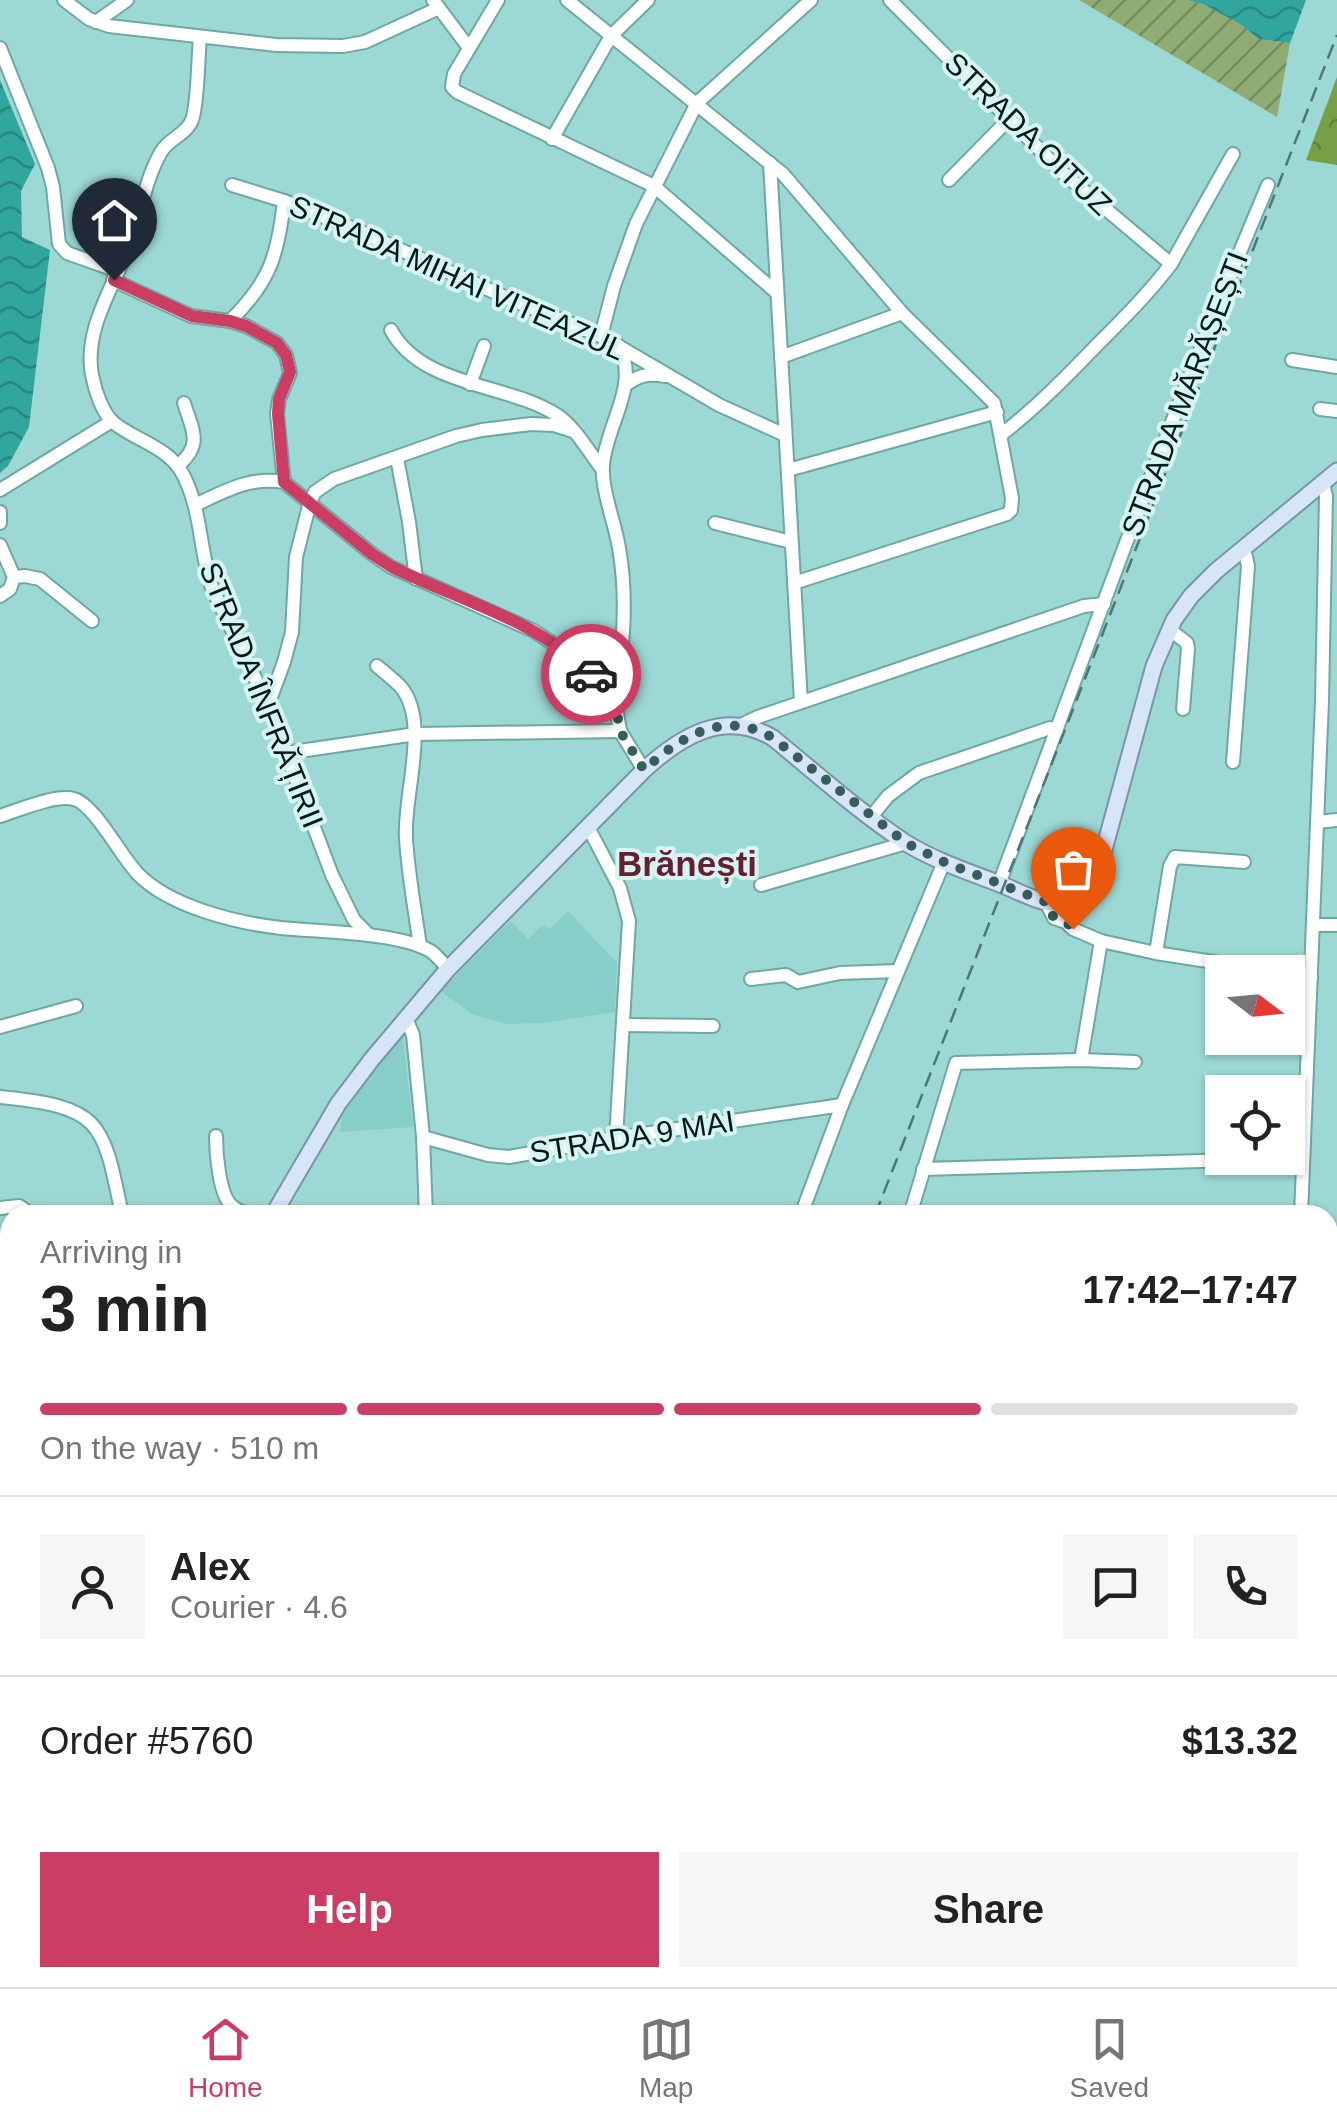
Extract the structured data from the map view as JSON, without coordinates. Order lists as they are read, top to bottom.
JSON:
{
  "streets": {
    "street": [
      "STRADA OITUZ",
      "STRADA MIHAI VITEAZUL",
      "STRADA MĂRĂȘEȘTI",
      "STRADA ÎNFRĂȚIRII",
      "STRADA 9 MAI"
    ]
  },
  "districts": ["Brănești"],
  "north": "right",
  "page": {
    "heading": ["3 min", "Arriving in", "17:42–17:47"],
    "panel": [
      "Alex",
      "Courier · 4.6",
      "Order #5760",
      "$13.32"
    ],
    "bar": "On the way · 510 m",
    "buttons": ["Help", "Share"],
    "tabs": ["Home", "Map", "Saved"]
  }
}
